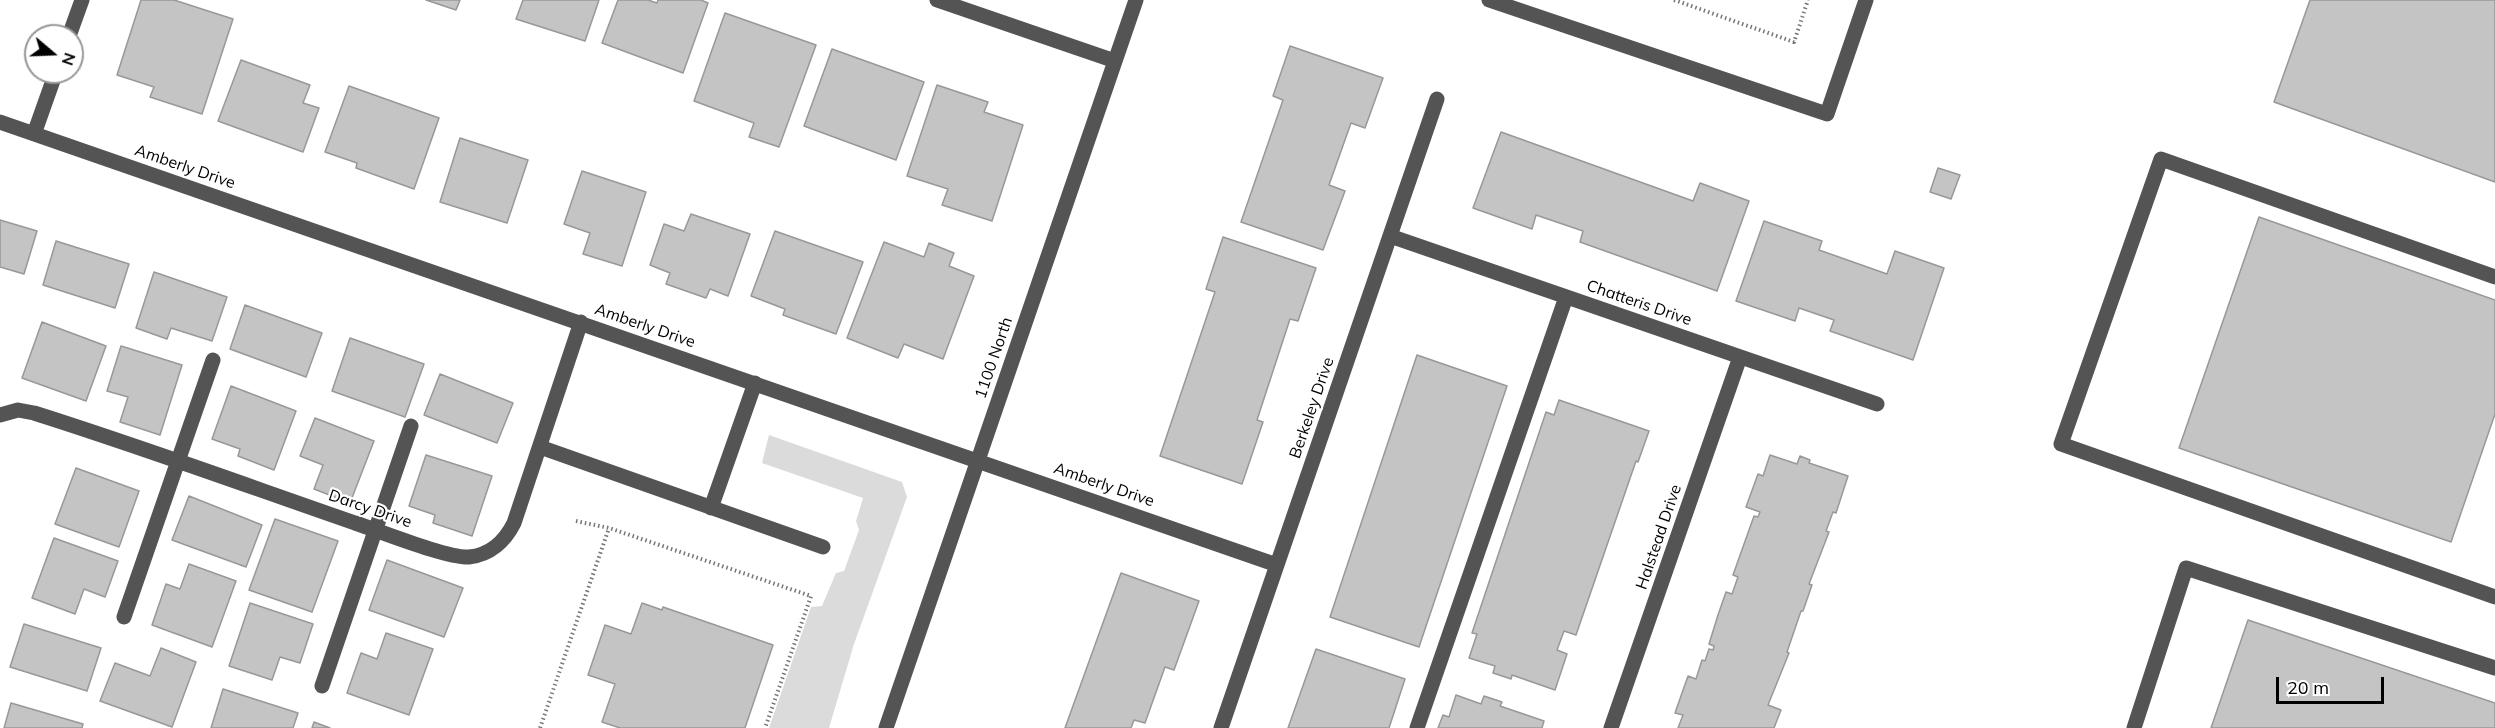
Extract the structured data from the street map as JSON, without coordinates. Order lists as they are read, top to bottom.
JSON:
{
  "streets": {
    "street": [
      "Amberly Drive",
      "Chatteris Drive",
      "1100 North",
      "Berkeley Drive",
      "Darcy Drive",
      "Halstead Drive"
    ]
  },
  "crossings": [
    ["Amberly Drive", "1100 North"],
    ["Amberly Drive", "Berkeley Drive"],
    ["Amberly Drive", "Darcy Drive"],
    ["Chatteris Drive", "Berkeley Drive"],
    ["Chatteris Drive", "Halstead Drive"]
  ],
  "scale_bar": "20 m",
  "north": "right"
}
